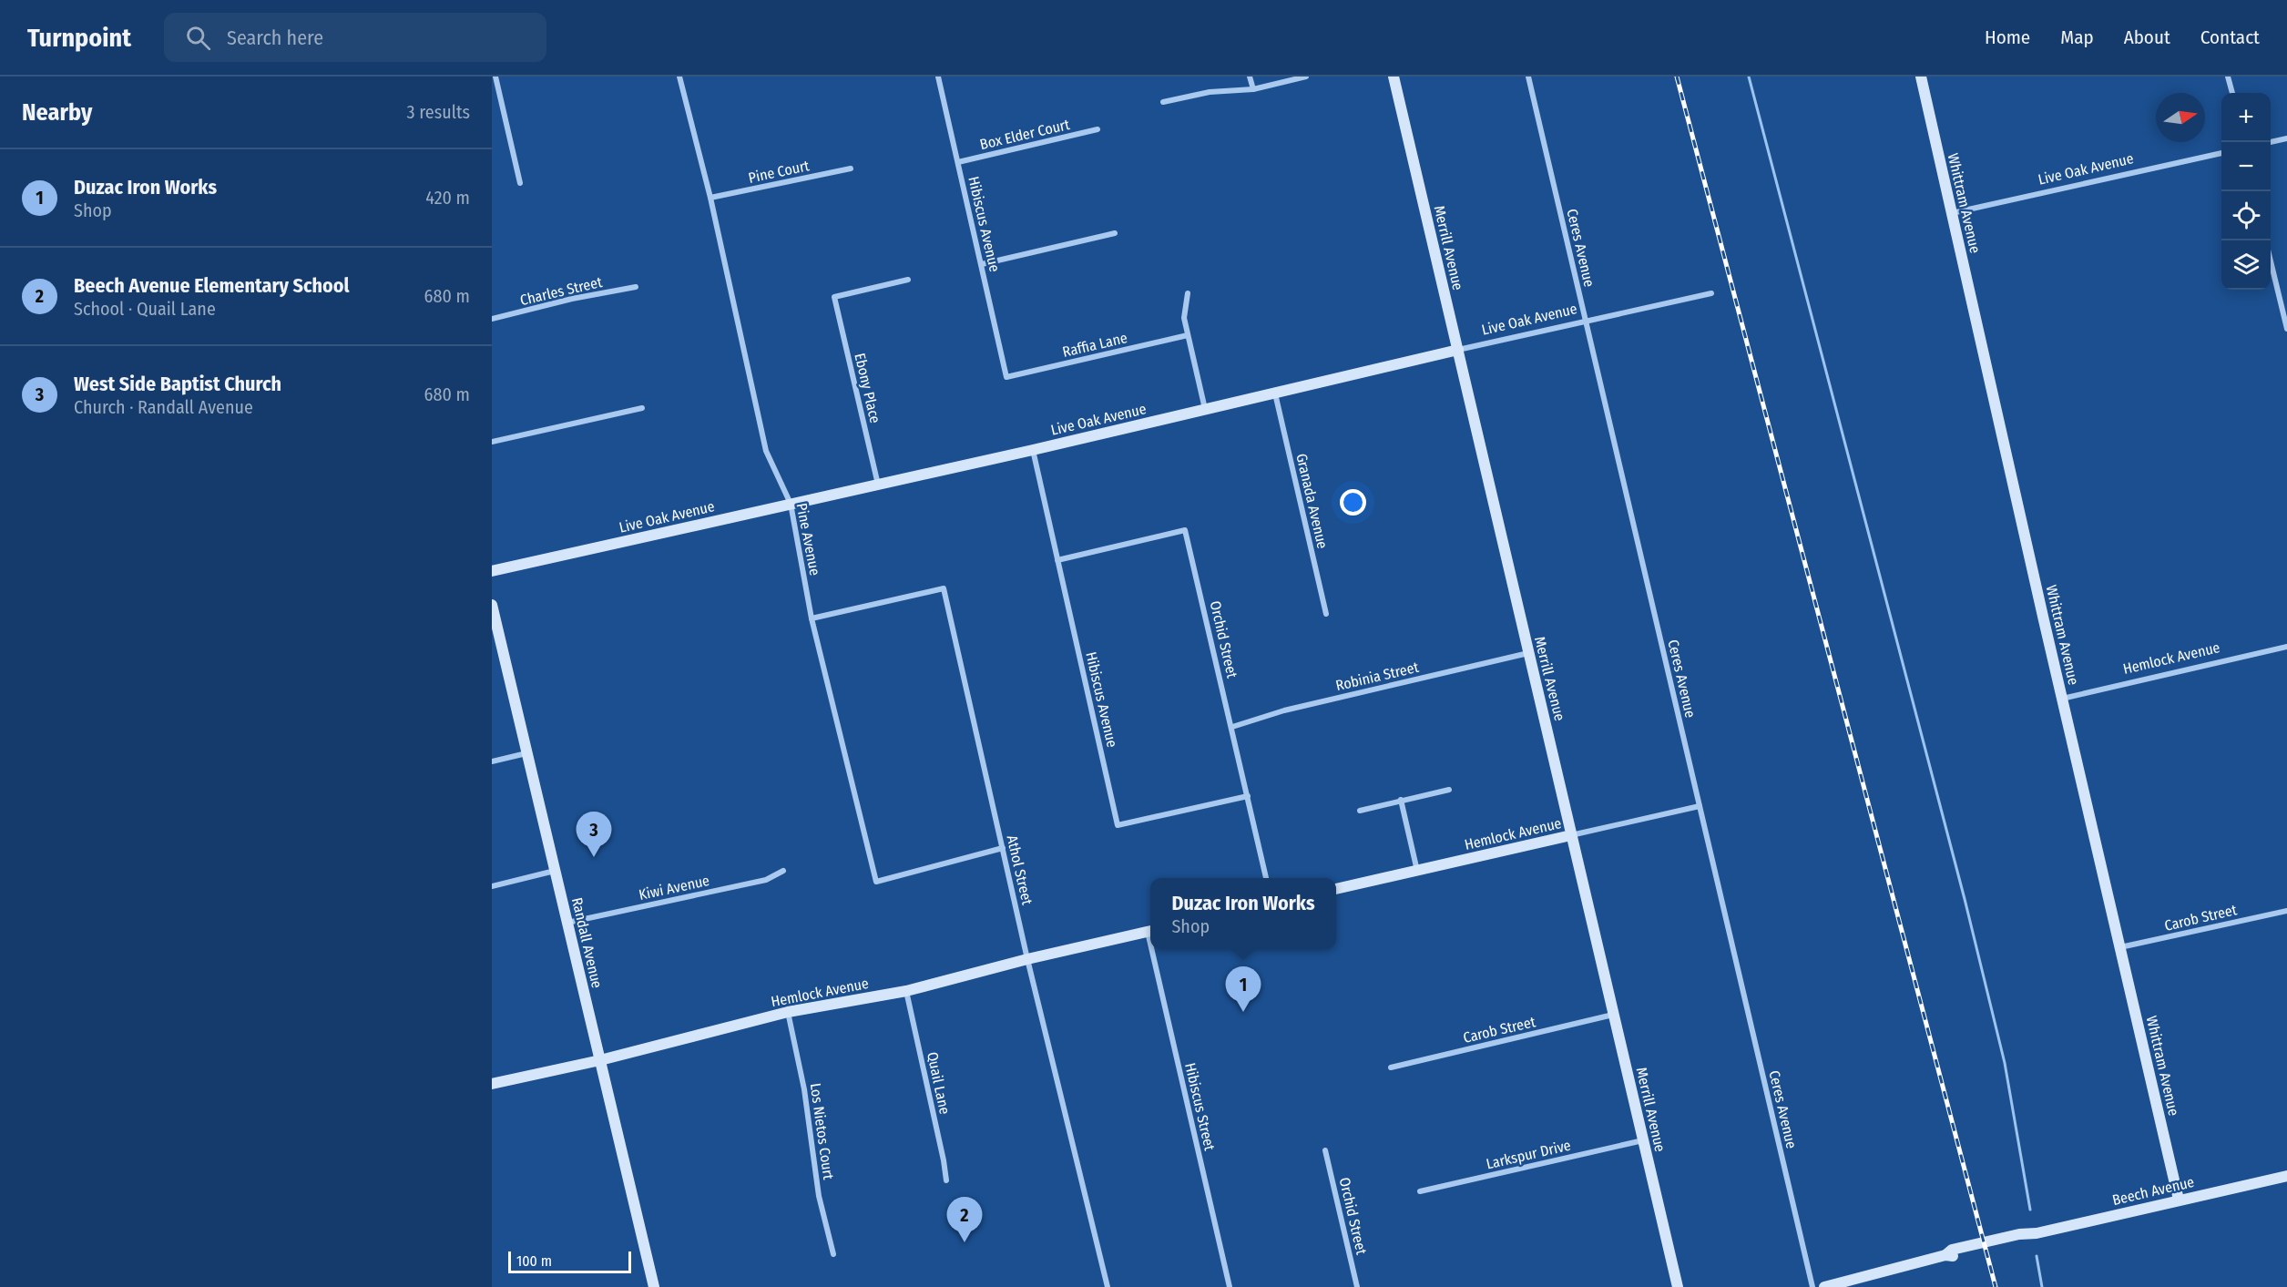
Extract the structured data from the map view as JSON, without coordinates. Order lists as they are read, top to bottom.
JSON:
{
  "streets": {
    "street": [
      "Box Elder Court",
      "Live Oak Avenue",
      "Pine Court",
      "Whittram Avenue",
      "Hibiscus Avenue",
      "Merrill Avenue",
      "Ceres Avenue",
      "Charles Street",
      "Raffia Lane",
      "Ebony Place",
      "Granada Avenue",
      "Pine Avenue",
      "Orchid Street",
      "Hemlock Avenue",
      "Robinia Street",
      "Athol Street",
      "Kiwi Avenue",
      "Carob Street",
      "Randall Avenue",
      "Quail Lane",
      "Hibiscus Street",
      "Los Nietos Court",
      "Larkspur Drive",
      "Beech Avenue"
    ]
  },
  "crossings": [
    ["Box Elder Court", "Hibiscus Avenue"],
    ["Live Oak Avenue", "Whittram Avenue"],
    ["Live Oak Avenue", "Hibiscus Avenue"],
    ["Live Oak Avenue", "Merrill Avenue"],
    ["Live Oak Avenue", "Ceres Avenue"],
    ["Live Oak Avenue", "Ebony Place"],
    ["Live Oak Avenue", "Granada Avenue"],
    ["Live Oak Avenue", "Pine Avenue"],
    ["Pine Court", "Pine Avenue"],
    ["Whittram Avenue", "Hemlock Avenue"],
    ["Whittram Avenue", "Carob Street"],
    ["Whittram Avenue", "Beech Avenue"],
    ["Hibiscus Avenue", "Raffia Lane"],
    ["Hibiscus Avenue", "Orchid Street"],
    ["Merrill Avenue", "Hemlock Avenue"],
    ["Merrill Avenue", "Robinia Street"],
    ["Merrill Avenue", "Carob Street"],
    ["Merrill Avenue", "Larkspur Drive"],
    ["Ceres Avenue", "Hemlock Avenue"],
    ["Pine Avenue", "Athol Street"],
    ["Orchid Street", "Robinia Street"],
    ["Hemlock Avenue", "Athol Street"],
    ["Hemlock Avenue", "Randall Avenue"],
    ["Hemlock Avenue", "Quail Lane"],
    ["Hemlock Avenue", "Los Nietos Court"],
    ["Kiwi Avenue", "Randall Avenue"]
  ],
  "scale_bar": "100 m",
  "north": "right",
  "page": {
    "header": "Turnpoint",
    "search": "Search here",
    "nav": [
      "Home",
      "Map",
      "About",
      "Contact"
    ],
    "heading": ["Nearby", "3 results"],
    "map_buttons": ["+", "−"],
    "list": [
      {
        "mark": "1",
        "name": "Duzac Iron Works",
        "note": "Shop",
        "value": "420 m"
      },
      {
        "mark": "2",
        "name": "Beech Avenue Elementary School",
        "note": "School · Quail Lane",
        "value": "680 m"
      },
      {
        "mark": "3",
        "name": "West Side Baptist Church",
        "note": "Church · Randall Avenue",
        "value": "680 m"
      }
    ],
    "pins": ["3", "1", "2"],
    "popup": ["Duzac Iron Works", "Shop"],
    "scale": "100 m"
  }
}
